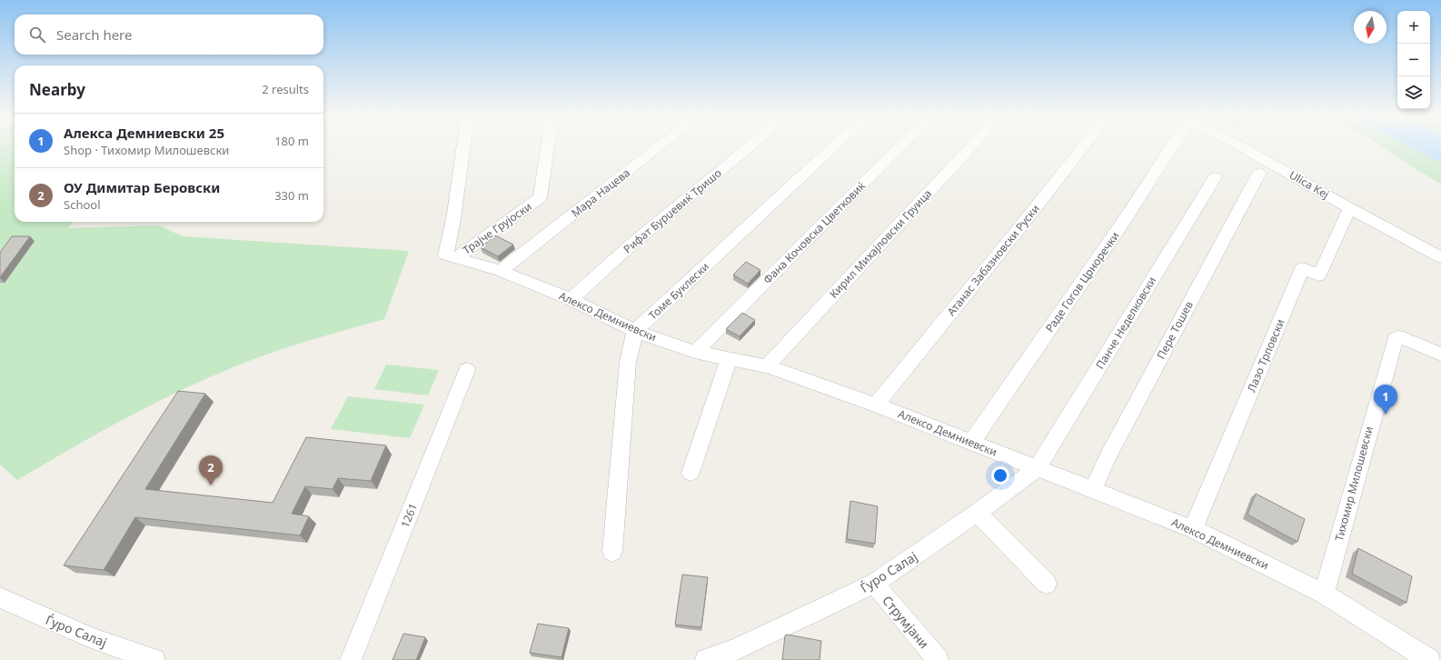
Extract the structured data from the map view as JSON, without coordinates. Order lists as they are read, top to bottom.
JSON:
{
  "streets": {
    "street": [
      "Ulica Kej",
      "Мара Нацева",
      "Рифат Бурџевиќ Тришо",
      "Трајче Грујоски",
      "Фана Кочовска Цветковиќ",
      "Кирил Михајловски Груица",
      "Атанас Забазновски Руски",
      "Раде Гогов Црноречки",
      "Томе Буклески",
      "Алексо Демниевски",
      "Панче Неделковски",
      "Пере Тошев",
      "Лазо Трповски",
      "Тихомир Милошевски",
      "1261",
      "Ѓуро Салај",
      "Струмјани"
    ]
  },
  "crossings": [
    ["Ulica Kej", "Лазо Трповски"],
    ["Мара Нацева", "Алексо Демниевски"],
    ["Рифат Бурџевиќ Тришо", "Алексо Демниевски"],
    ["Трајче Грујоски", "Алексо Демниевски"],
    ["Фана Кочовска Цветковиќ", "Алексо Демниевски"],
    ["Кирил Михајловски Груица", "Алексо Демниевски"],
    ["Атанас Забазновски Руски", "Алексо Демниевски"],
    ["Раде Гогов Црноречки", "Алексо Демниевски"],
    ["Томе Буклески", "Алексо Демниевски"],
    ["Алексо Демниевски", "Панче Неделковски"],
    ["Алексо Демниевски", "Пере Тошев"],
    ["Алексо Демниевски", "Лазо Трповски"],
    ["Алексо Демниевски", "Тихомир Милошевски"],
    ["Алексо Демниевски", "Ѓуро Салај"],
    ["Панче Неделковски", "Ѓуро Салај"],
    ["Ѓуро Салај", "Струмјани"]
  ],
  "north": "bottom",
  "page": {
    "map_buttons": ["+", "−"],
    "search": "Search here",
    "heading": ["Nearby", "2 results"],
    "list": [
      {
        "mark": "1",
        "name": "Алекса Демниевски 25",
        "note": "Shop · Тихомир Милошевски",
        "value": "180 m"
      },
      {
        "mark": "2",
        "name": "ОУ Димитар Беровски",
        "note": "School",
        "value": "330 m"
      }
    ],
    "pins": ["1", "2"]
  }
}
